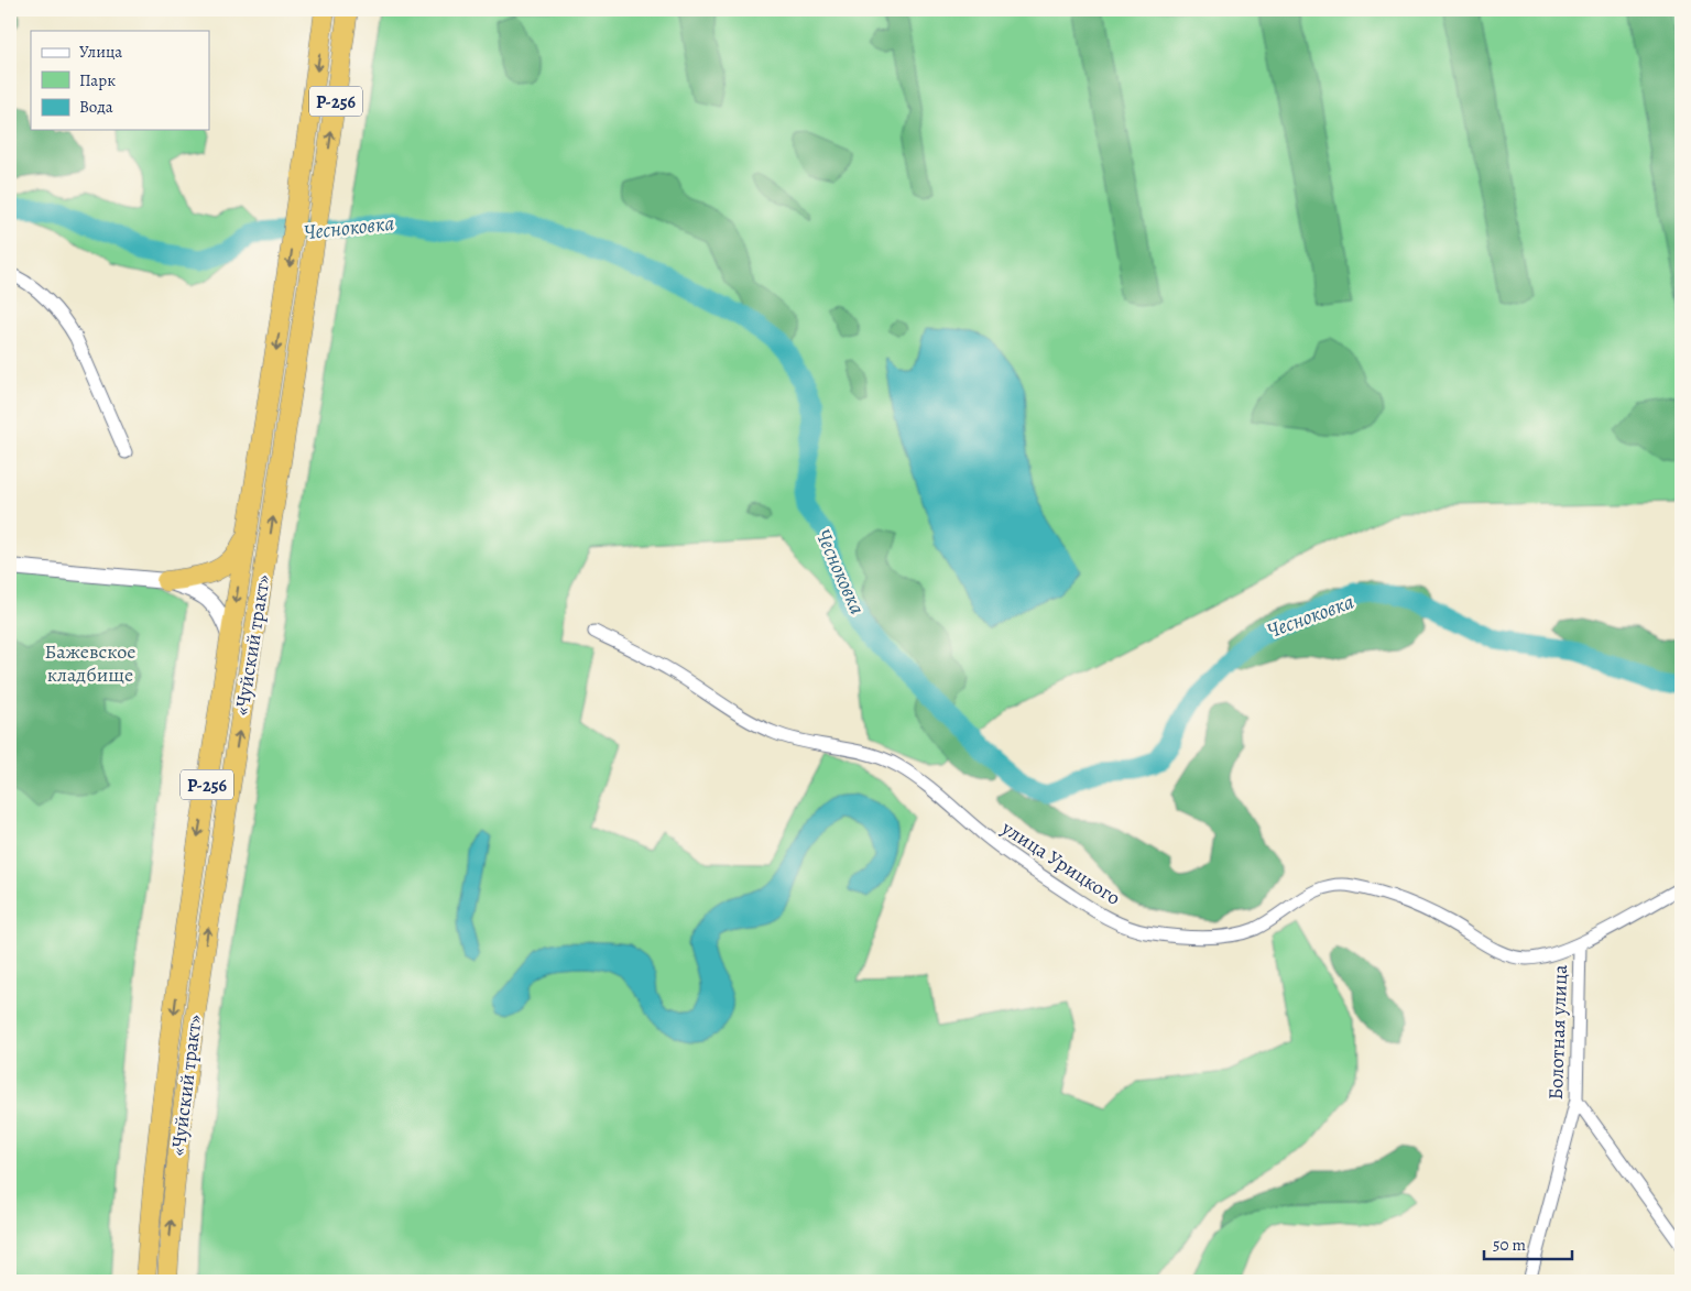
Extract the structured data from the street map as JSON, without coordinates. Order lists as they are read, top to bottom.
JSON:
{
  "streets": {
    "highway": ["Р-256", "«Чуйский тракт»"],
    "street": ["улица Урицкого", "Болотная улица"]
  },
  "crossings": [
    ["улица Урицкого", "Болотная улица"]
  ],
  "water": ["Чесноковка"],
  "parks": ["Бажевское кладбище"],
  "legend": ["Улица", "Парк", "Вода"],
  "scale_bar": "50 m"
}
